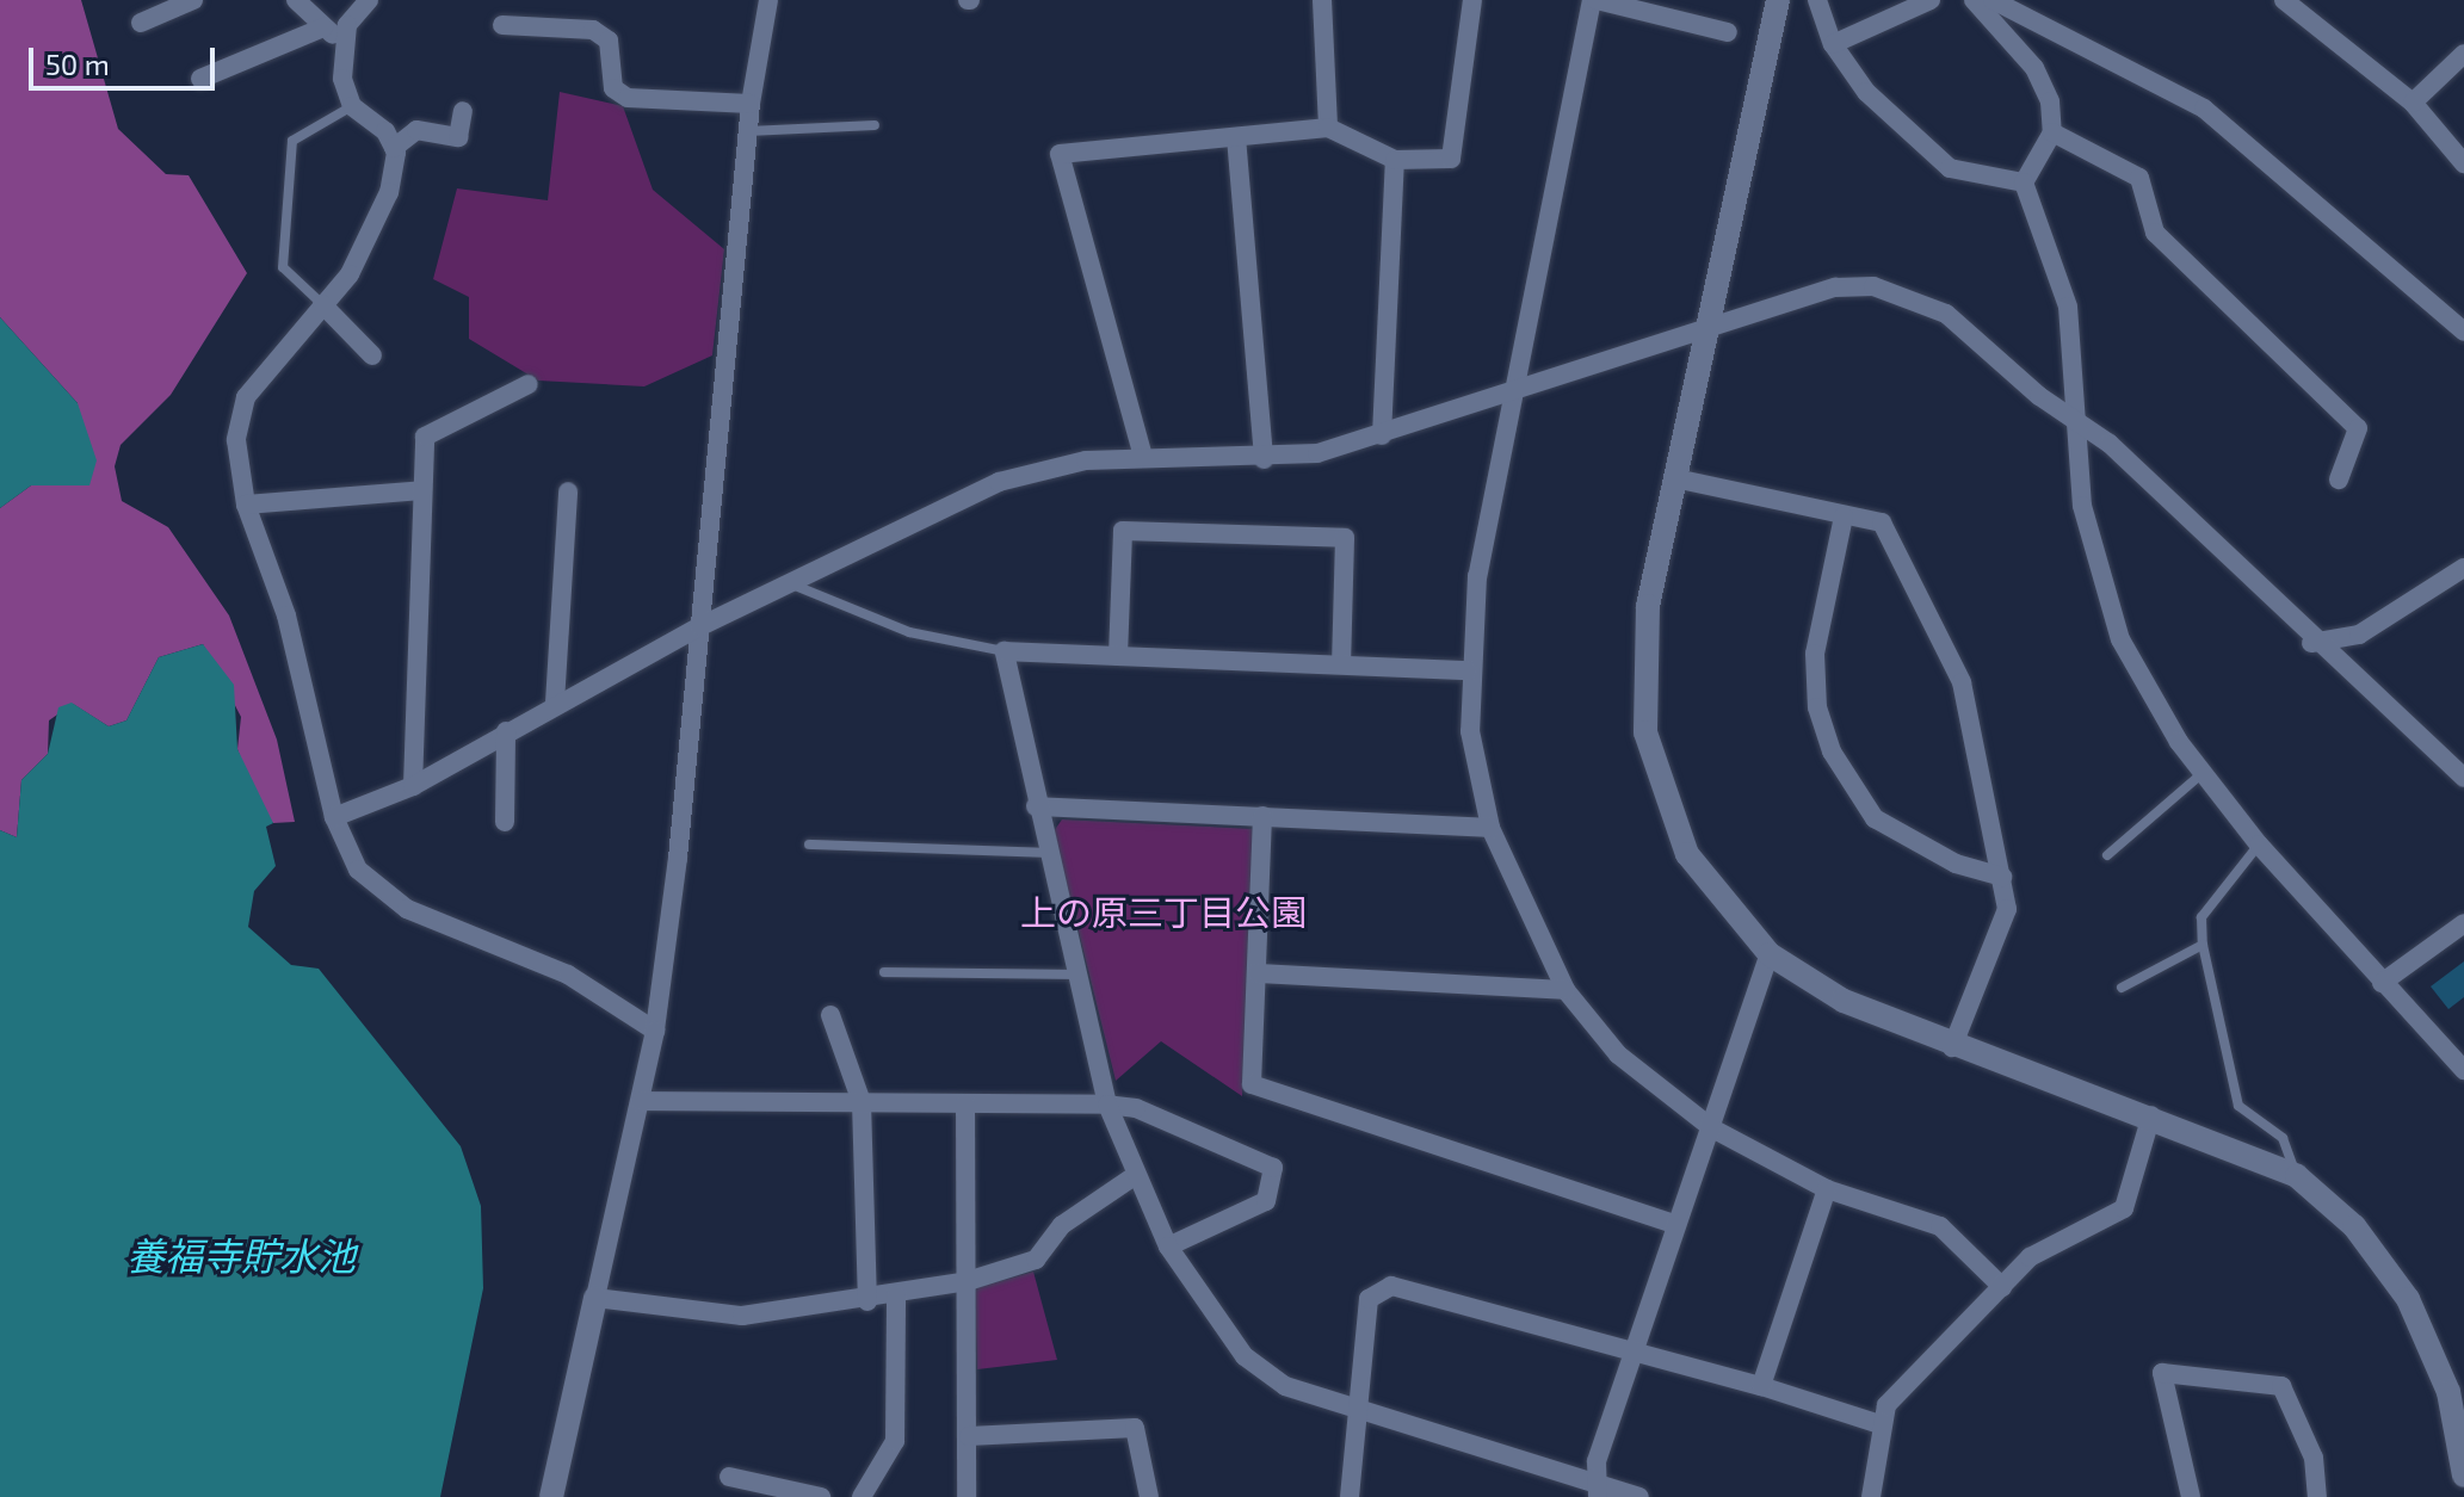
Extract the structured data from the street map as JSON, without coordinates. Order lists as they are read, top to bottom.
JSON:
{
  "water": ["養福寺貯水池"],
  "parks": ["上の原三丁目公園"],
  "scale_bar": "50 m"
}
